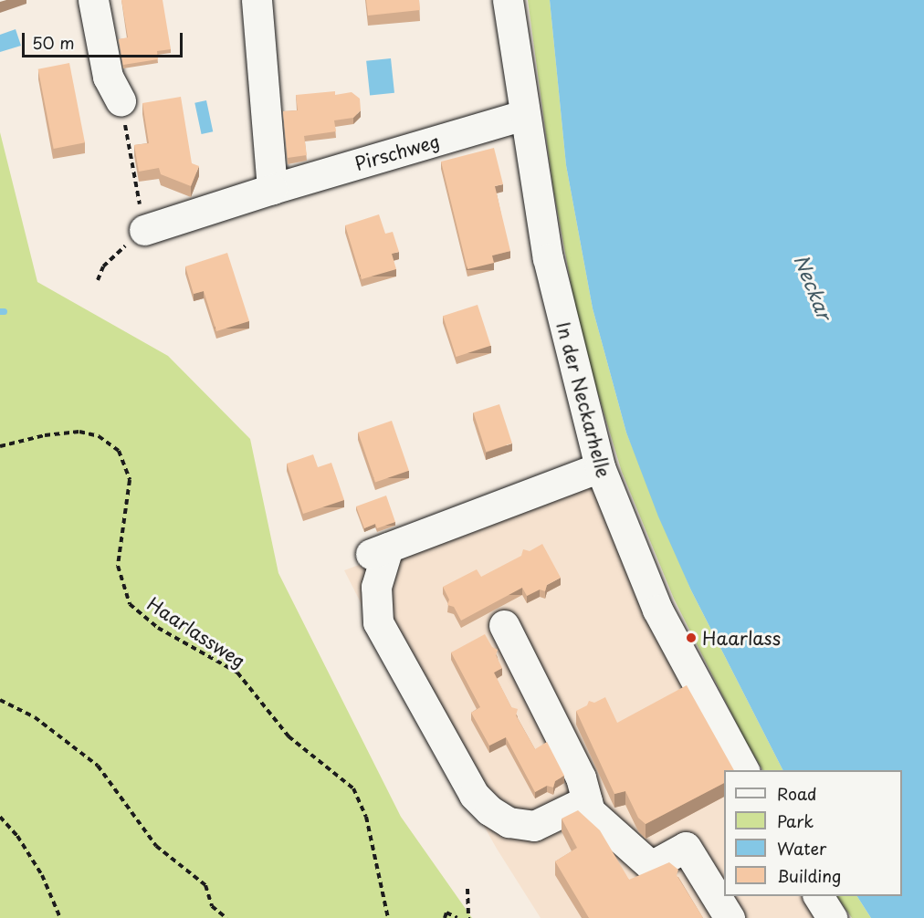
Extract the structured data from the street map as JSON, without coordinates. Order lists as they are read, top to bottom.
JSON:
{
  "streets": {
    "main road": ["Pirschweg", "In der Neckarhelle"],
    "path": ["Haarlassweg"]
  },
  "crossings": [
    ["Pirschweg", "In der Neckarhelle"]
  ],
  "water": ["Neckar"],
  "places": ["Haarlass"],
  "legend": [
    "Road",
    "Park",
    "Water",
    "Building"
  ],
  "scale_bar": "50 m"
}
